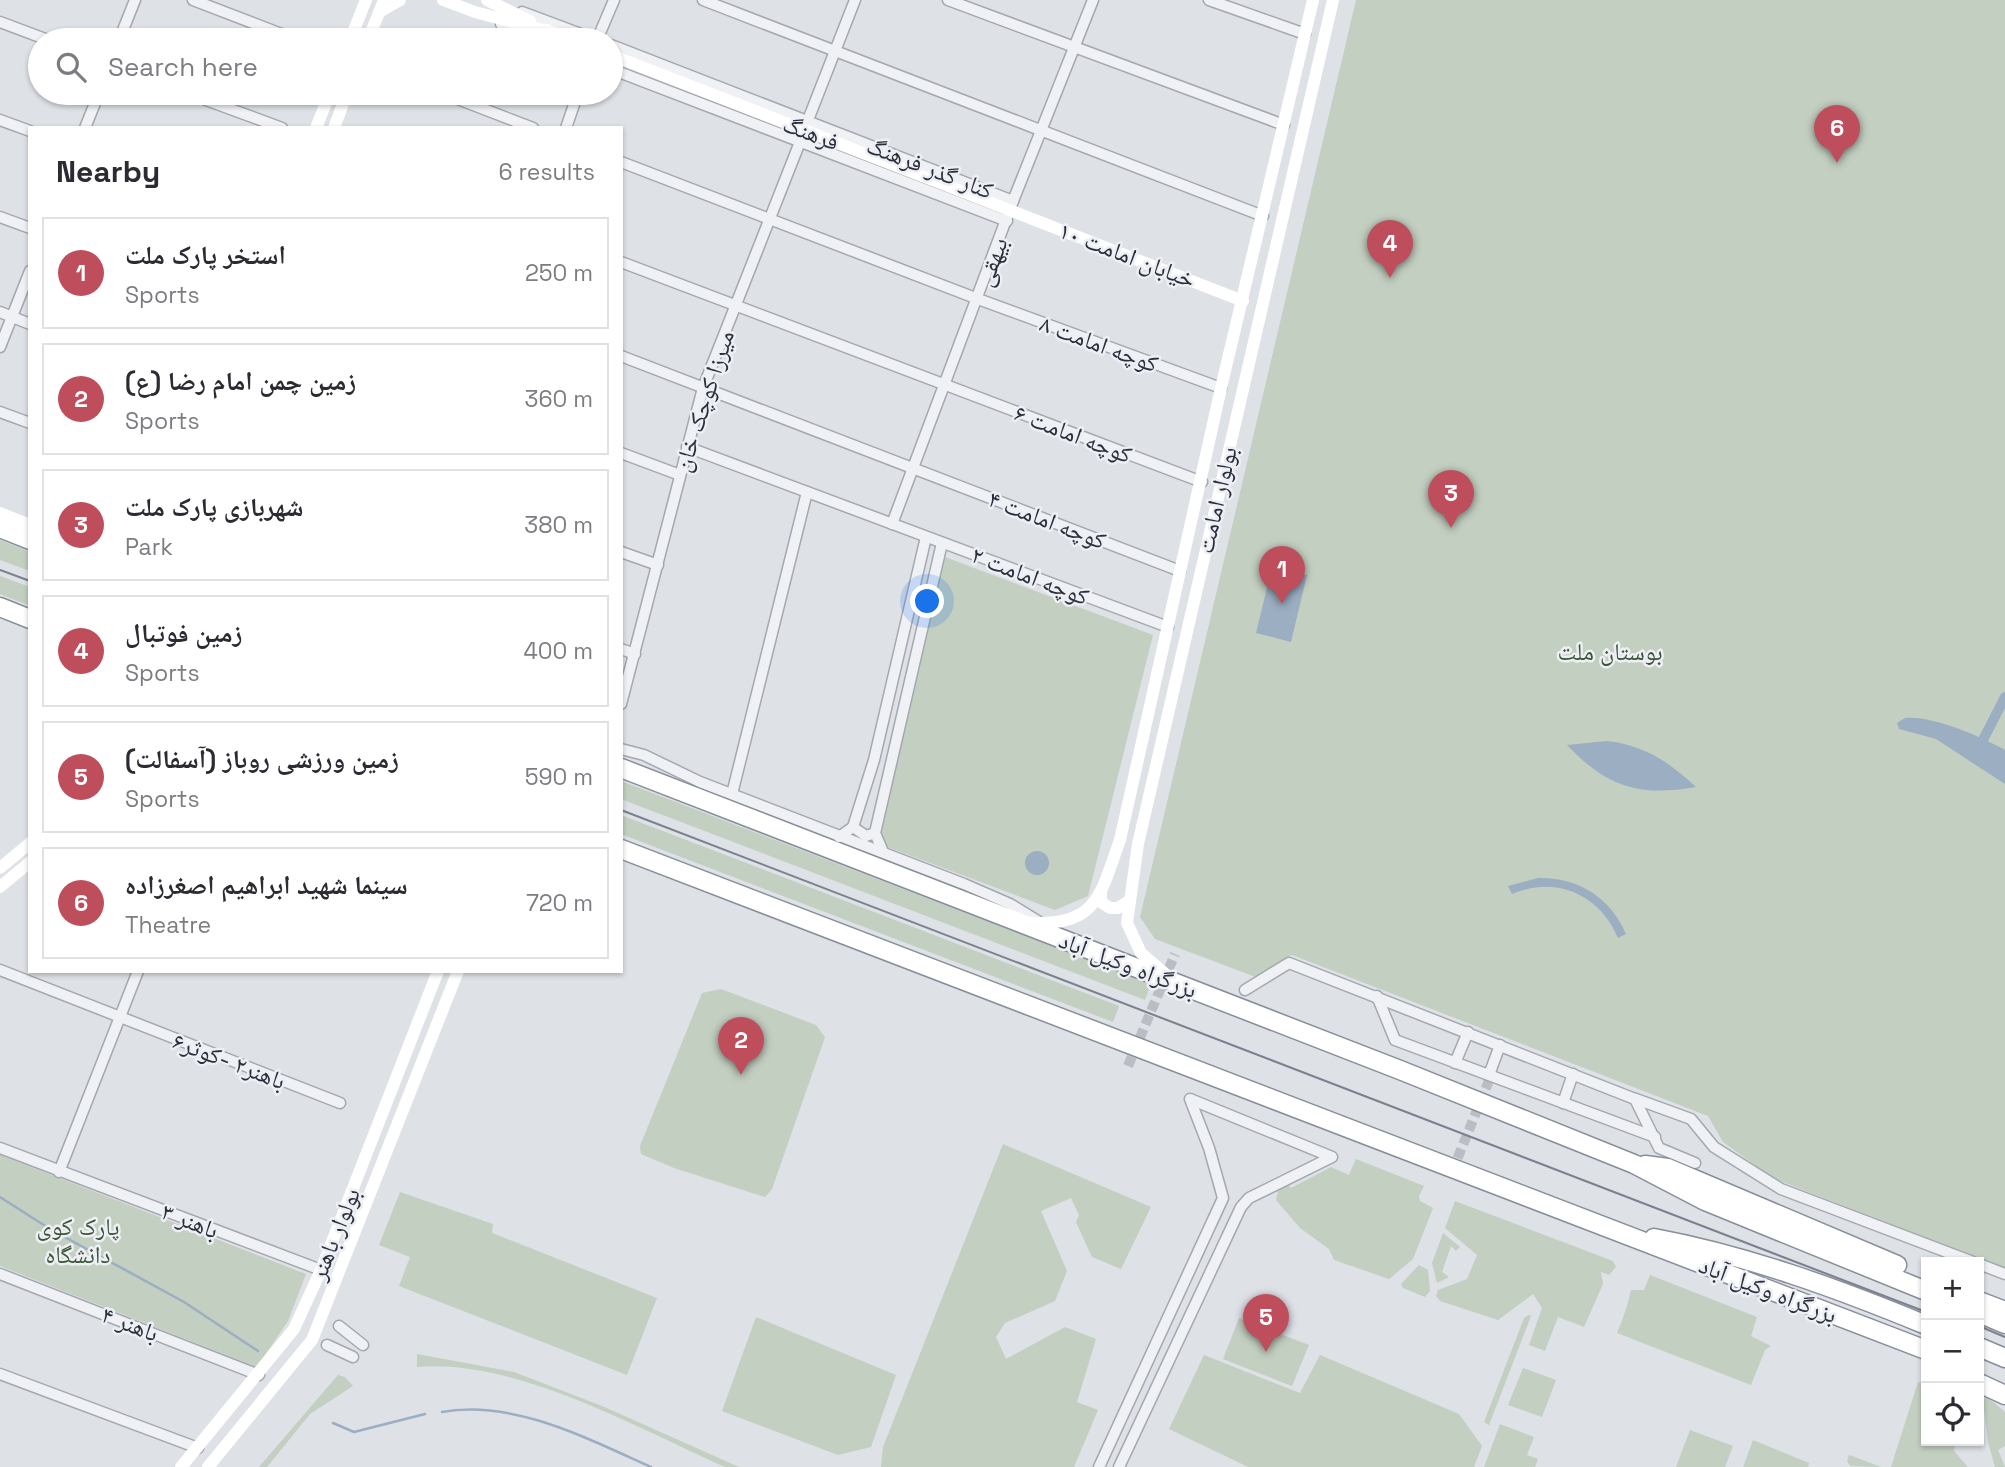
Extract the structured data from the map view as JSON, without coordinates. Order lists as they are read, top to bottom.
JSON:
{
  "streets": {
    "highway": ["بزرگراه وکیل آباد"],
    "main road": [
      "فرهنگ",
      "خیابان امامت ۱۰",
      "بولوار امامت",
      "بولوار باهنر"
    ],
    "street": [
      "کنار گذر فرهنگ",
      "بیهقی",
      "کوچه امامت ۸",
      "میرزا کوچک خان",
      "کوچه امامت ۶",
      "کوچه امامت ۴",
      "کوچه امامت ۲",
      "باهنر۲ -کوثر۶",
      "باهنر ۳",
      "باهنر ۴"
    ]
  },
  "crossings": [
    ["فرهنگ", "کنار گذر فرهنگ"],
    ["فرهنگ", "خیابان امامت ۱۰"],
    ["فرهنگ", "بیهقی"],
    ["کنار گذر فرهنگ", "خیابان امامت ۱۰"],
    ["کنار گذر فرهنگ", "بیهقی"],
    ["کنار گذر فرهنگ", "میرزا کوچک خان"],
    ["خیابان امامت ۱۰", "بیهقی"],
    ["خیابان امامت ۱۰", "بولوار امامت"],
    ["بیهقی", "کوچه امامت ۸"],
    ["بیهقی", "کوچه امامت ۶"],
    ["بیهقی", "کوچه امامت ۴"],
    ["بیهقی", "کوچه امامت ۲"],
    ["کوچه امامت ۸", "میرزا کوچک خان"],
    ["کوچه امامت ۸", "بولوار امامت"],
    ["میرزا کوچک خان", "کوچه امامت ۶"],
    ["میرزا کوچک خان", "کوچه امامت ۴"],
    ["میرزا کوچک خان", "کوچه امامت ۲"],
    ["کوچه امامت ۶", "بولوار امامت"],
    ["بولوار امامت", "کوچه امامت ۴"],
    ["بولوار امامت", "کوچه امامت ۲"],
    ["بولوار امامت", "بزرگراه وکیل آباد"],
    ["باهنر ۳", "بولوار باهنر"],
    ["بولوار باهنر", "باهنر ۴"]
  ],
  "parks": ["بوستان ملت", "پارک کوی دانشگاه"],
  "page": {
    "search": "Search here",
    "pins": [
      "6",
      "4",
      "3",
      "1",
      "2",
      "5"
    ],
    "heading": ["Nearby", "6 results"],
    "list": [
      {
        "mark": "1",
        "name": "استخر پارک ملت",
        "note": "Sports",
        "value": "250 m"
      },
      {
        "mark": "2",
        "name": "زمین چمن امام رضا (ع)",
        "note": "Sports",
        "value": "360 m"
      },
      {
        "mark": "3",
        "name": "شهربازی پارک ملت",
        "note": "Park",
        "value": "380 m"
      },
      {
        "mark": "4",
        "name": "زمین فوتبال",
        "note": "Sports",
        "value": "400 m"
      },
      {
        "mark": "5",
        "name": "زمین ورزشی روباز (آسفالت)",
        "note": "Sports",
        "value": "590 m"
      },
      {
        "mark": "6",
        "name": "سینما شهید ابراهیم اصغرزاده",
        "note": "Theatre",
        "value": "720 m"
      }
    ],
    "map_buttons": ["+", "−"]
  }
}
